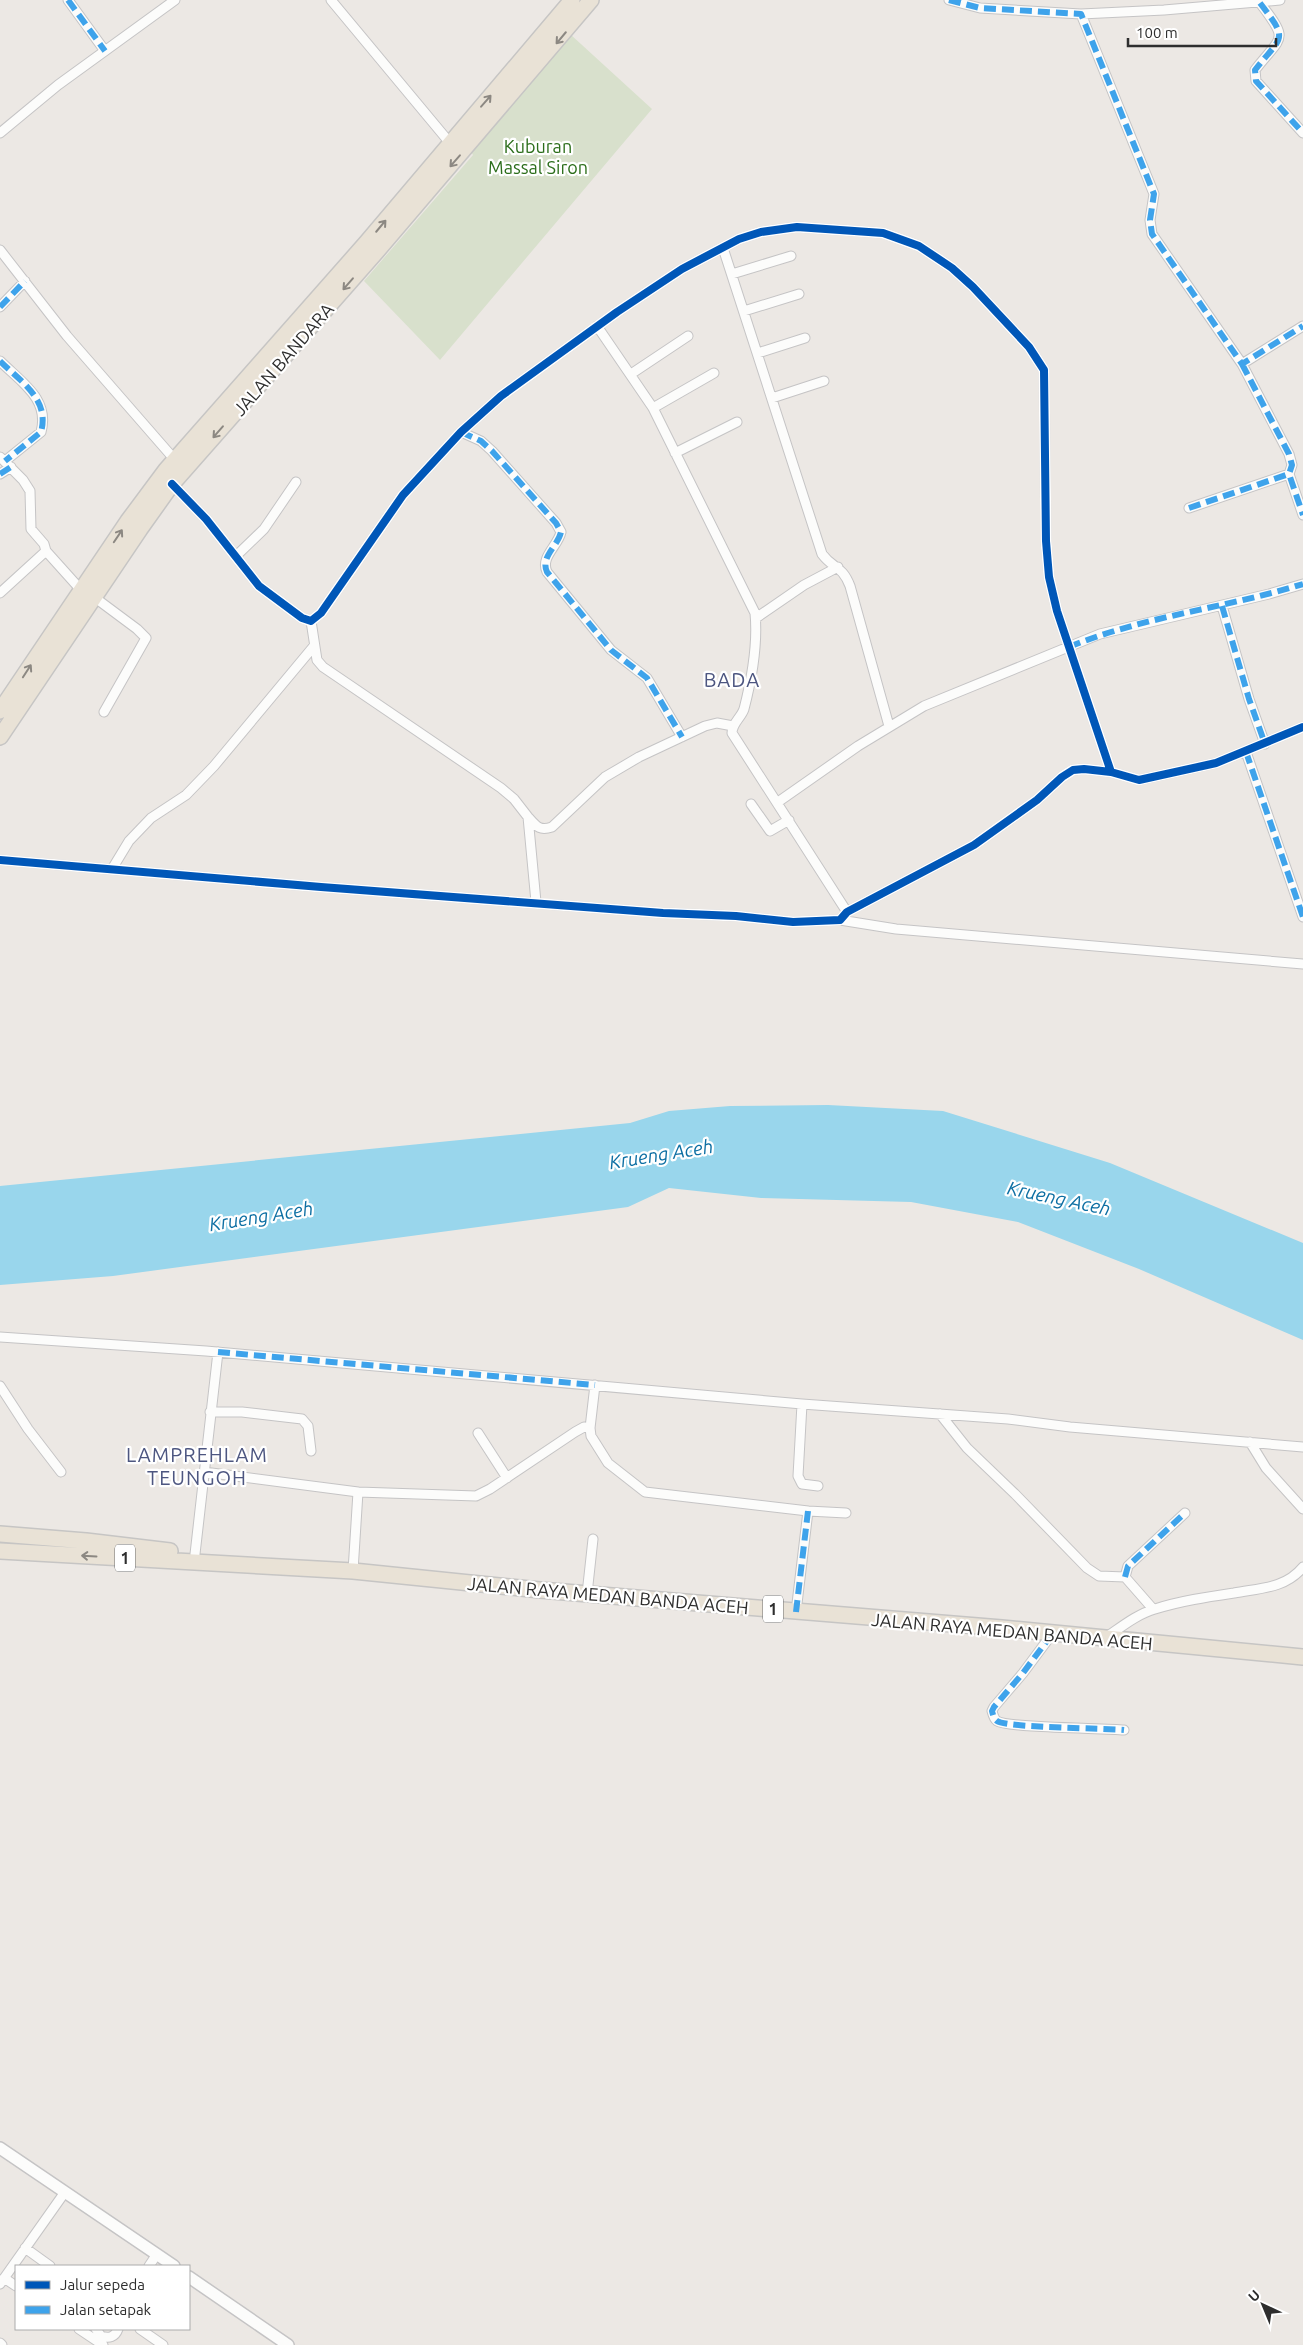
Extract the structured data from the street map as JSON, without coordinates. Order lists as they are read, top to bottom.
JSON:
{
  "streets": {
    "highway": ["JALAN BANDARA", "1", "JALAN RAYA MEDAN BANDA ACEH"]
  },
  "districts": ["BADA", "LAMPREHLAM TEUNGOH"],
  "water": ["Krueng Aceh"],
  "parks": ["Kuburan Massal Siron"],
  "legend": ["Jalur sepeda", "Jalan setapak"],
  "scale_bar": "100 m",
  "north": "top left"
}
